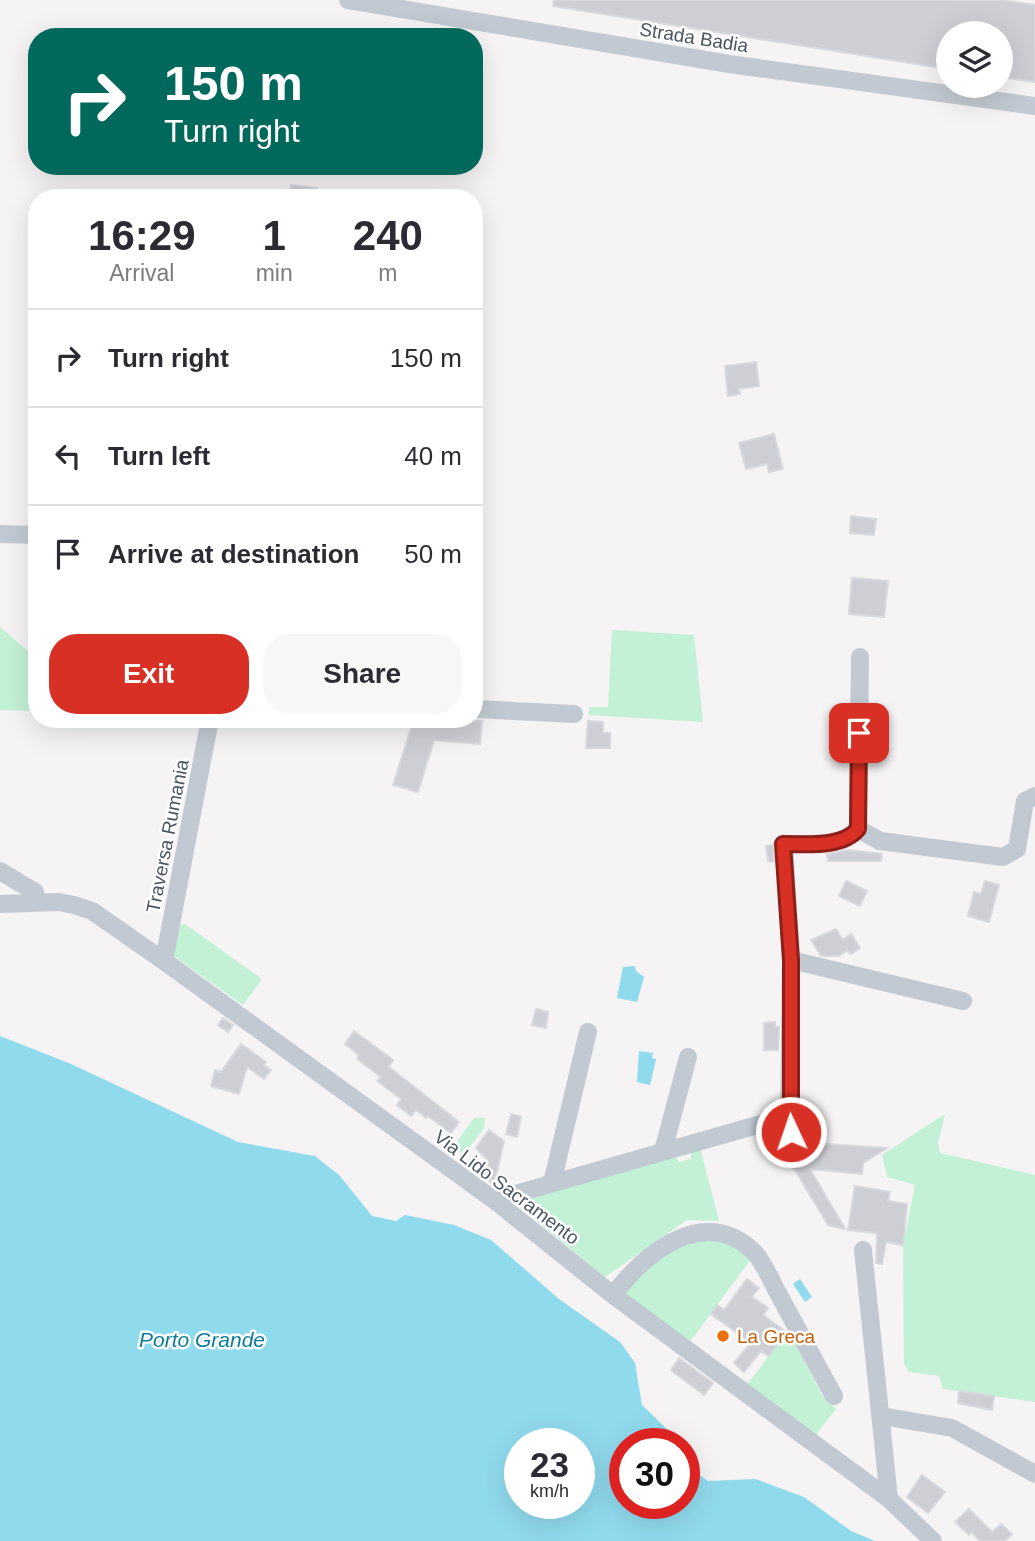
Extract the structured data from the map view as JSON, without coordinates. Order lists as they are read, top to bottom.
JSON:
{
  "streets": {
    "street": ["Strada Badia", "Traversa Rumania", "Via Lido Sacramento"]
  },
  "crossings": [
    ["Traversa Rumania", "Via Lido Sacramento"]
  ],
  "water": ["Porto Grande"],
  "places": ["La Greca"],
  "page": {
    "turn": ["150 m", "Turn right"],
    "eta": [
      "16:29",
      "Arrival",
      "1",
      "min",
      "240",
      "m"
    ],
    "list": [
      {
        "name": "Turn right",
        "value": "150 m"
      },
      {
        "name": "Turn left",
        "value": "40 m"
      },
      {
        "name": "Arrive at destination",
        "value": "50 m"
      }
    ],
    "buttons": ["Exit", "Share"],
    "speed": "23 km/h",
    "limit": "30"
  }
}
